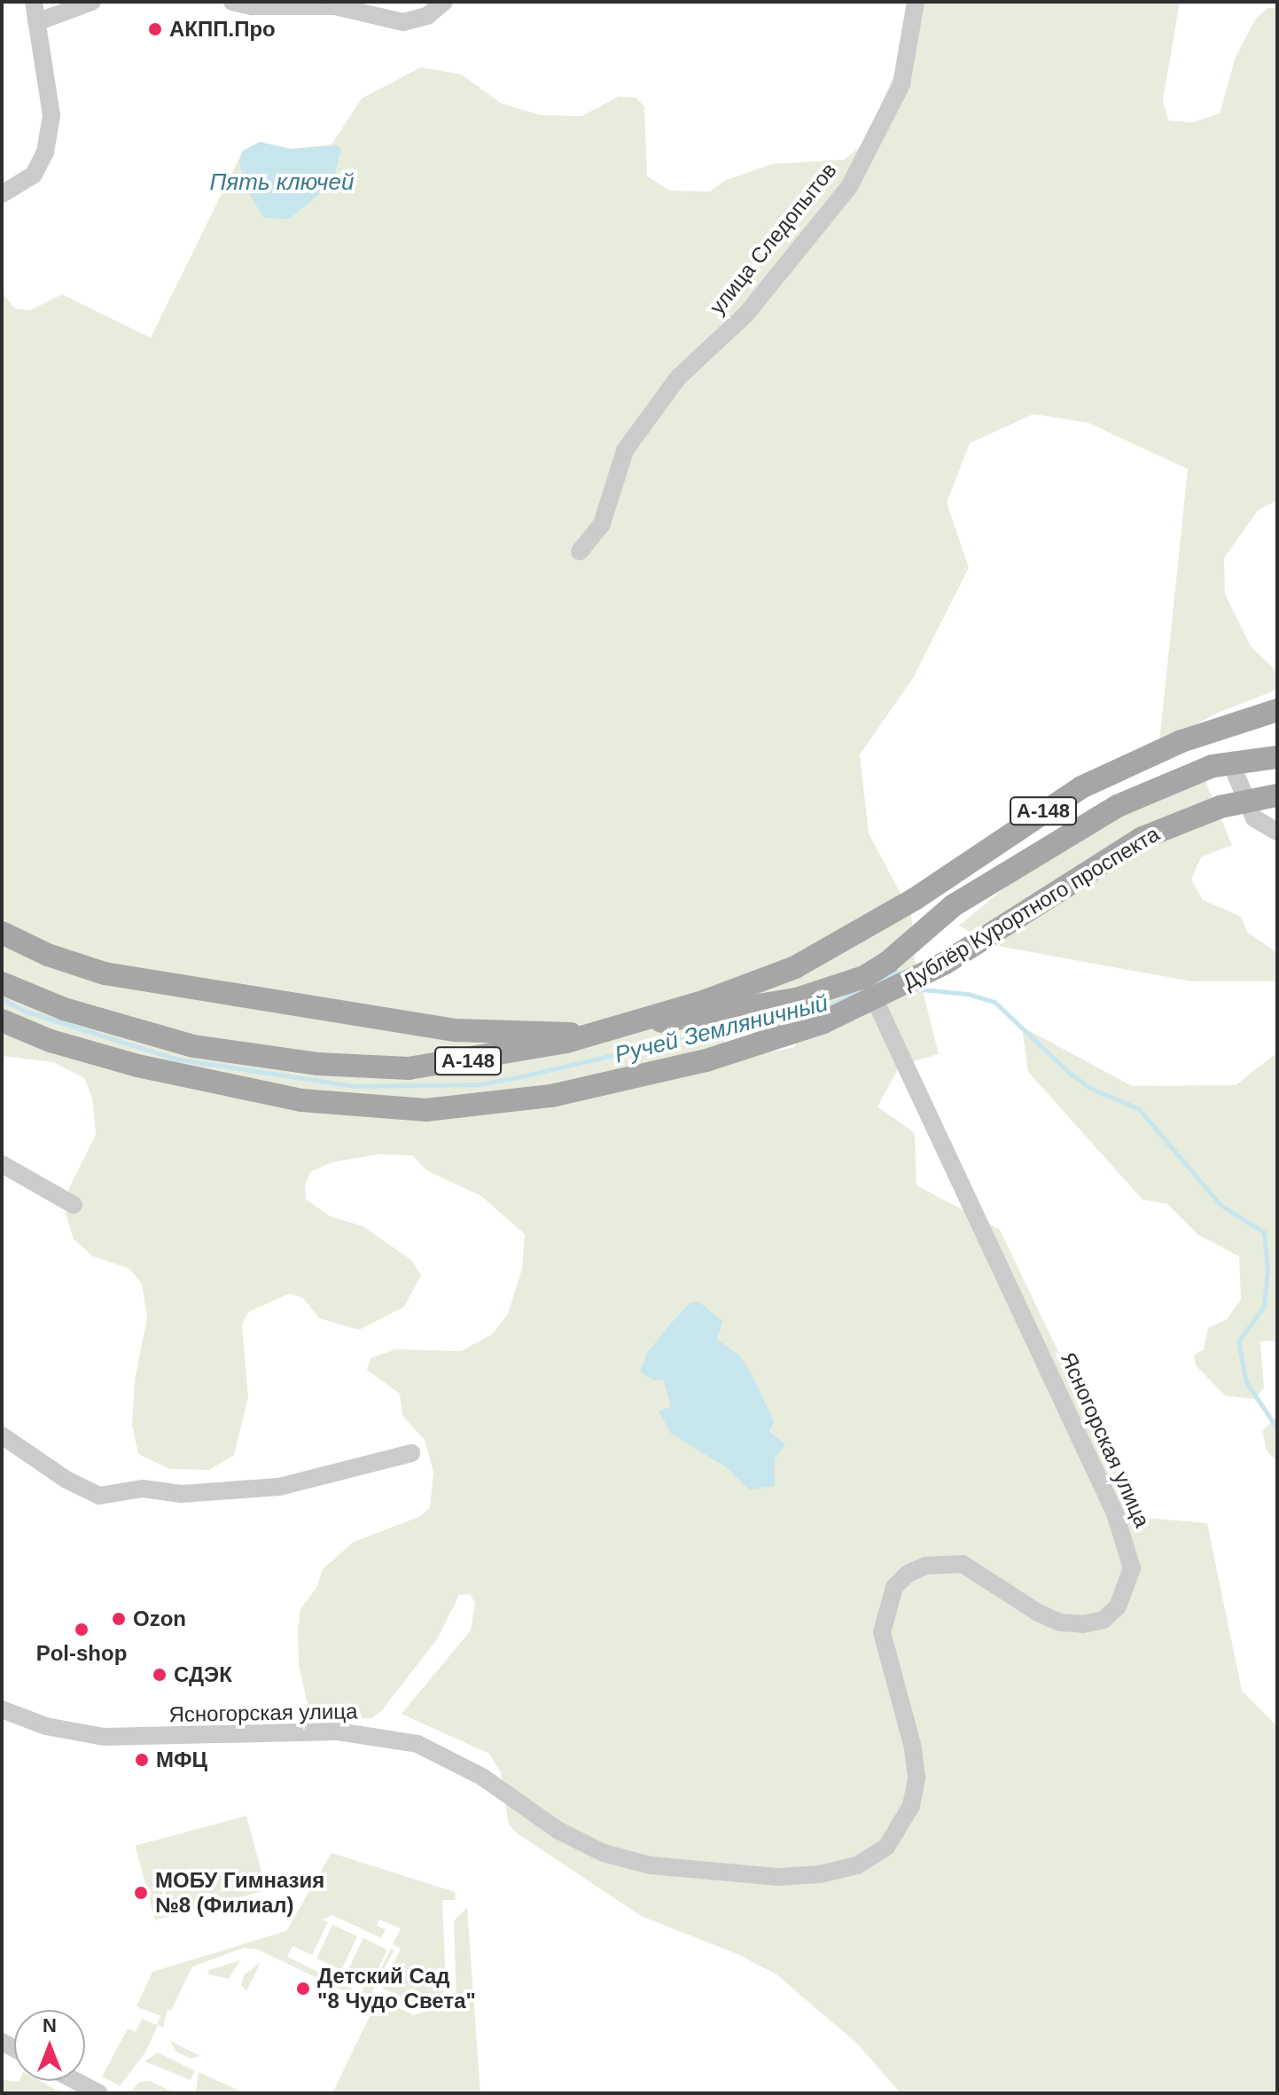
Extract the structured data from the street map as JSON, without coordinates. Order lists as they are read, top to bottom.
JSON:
{
  "streets": {
    "main road": ["А-148", "Дублёр Курортного проспекта"],
    "street": ["улица Следопытов", "Ясногорская улица"]
  },
  "water": ["Пять ключей", "Ручей Земляничный"],
  "places": [
    "АКПП.Про",
    "Ozon",
    "Pol-shop",
    "СДЭК",
    "МФЦ",
    "МОБУ Гимназия №8 (Филиал)",
    "Детский Сад \"8 Чудо Света\""
  ],
  "north": "top"
}
